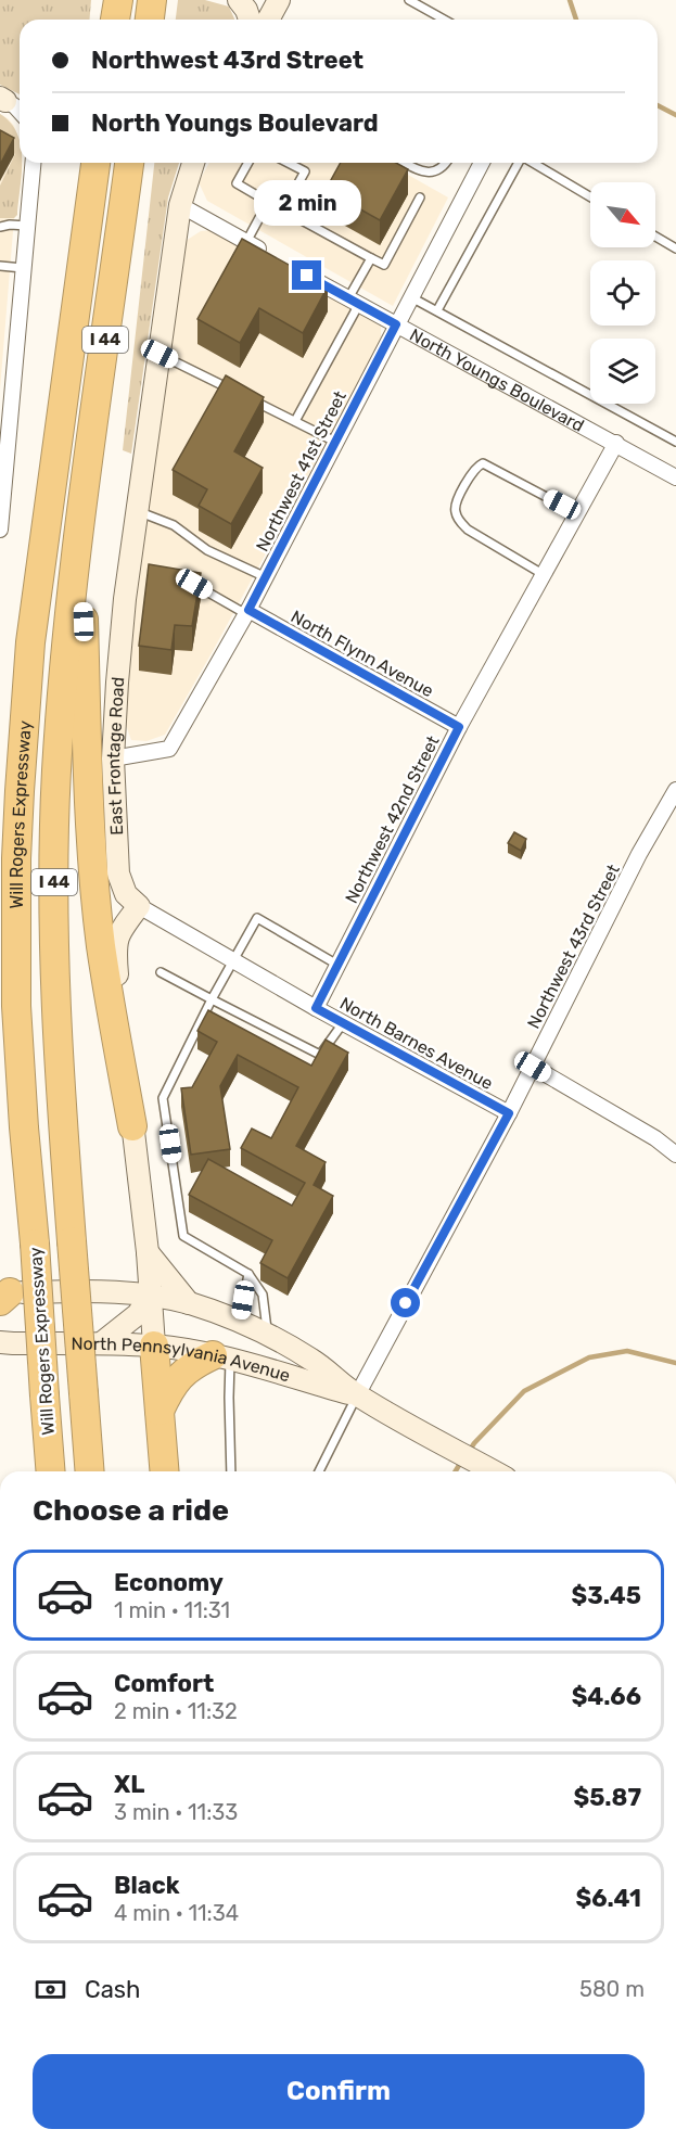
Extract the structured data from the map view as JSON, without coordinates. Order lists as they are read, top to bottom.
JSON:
{
  "streets": {
    "highway": ["I 44", "Will Rogers Expressway"],
    "main road": ["East Frontage Road", "North Pennsylvania Avenue"],
    "street": [
      "North Youngs Boulevard",
      "Northwest 41st Street",
      "North Flynn Avenue",
      "Northwest 42nd Street",
      "Northwest 43rd Street",
      "North Barnes Avenue"
    ]
  },
  "crossings": [
    ["North Youngs Boulevard", "Northwest 41st Street"],
    ["North Youngs Boulevard", "Northwest 42nd Street"],
    ["Northwest 41st Street", "North Flynn Avenue"],
    ["Northwest 41st Street", "East Frontage Road"],
    ["North Flynn Avenue", "Northwest 42nd Street"],
    ["East Frontage Road", "North Barnes Avenue"],
    ["Northwest 42nd Street", "North Barnes Avenue"],
    ["Northwest 43rd Street", "North Barnes Avenue"],
    ["Northwest 43rd Street", "North Pennsylvania Avenue"]
  ],
  "north": "bottom right",
  "page": {
    "banner": ["Northwest 43rd Street", "North Youngs Boulevard"],
    "bubble": "2 min",
    "heading": "Choose a ride",
    "list": [
      {
        "name": "Economy",
        "note": "1 min · 11:31",
        "value": "$3.45"
      },
      {
        "name": "Comfort",
        "note": "2 min · 11:32",
        "value": "$4.66"
      },
      {
        "name": "XL",
        "note": "3 min · 11:33",
        "value": "$5.87"
      },
      {
        "name": "Black",
        "note": "4 min · 11:34",
        "value": "$6.41"
      }
    ],
    "pay": ["Cash", "580 m"],
    "buttons": "Confirm"
  }
}
